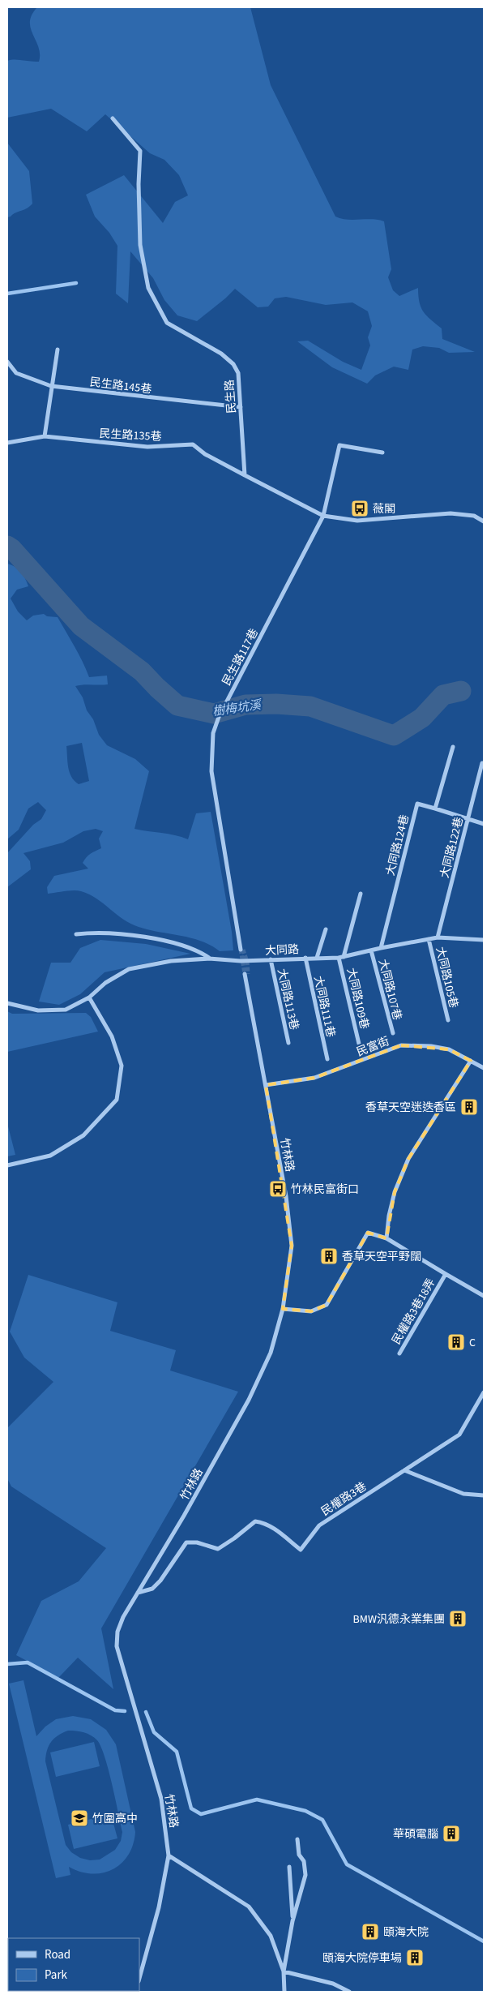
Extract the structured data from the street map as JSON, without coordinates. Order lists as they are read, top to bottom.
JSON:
{
  "streets": {
    "street": [
      "民生路145巷",
      "民生路",
      "民生路135巷",
      "民生路117巷",
      "大同路124巷",
      "大同路122巷",
      "大同路",
      "大同路105巷",
      "大同路107巷",
      "大同路109巷",
      "大同路113巷",
      "大同路111巷",
      "民富街",
      "竹林路",
      "民權路3巷18弄",
      "民權路3巷"
    ]
  },
  "crossings": [
    ["民生路145巷", "民生路"],
    ["民生路", "民生路135巷"],
    ["大同路124巷", "大同路"],
    ["大同路122巷", "大同路"],
    ["大同路", "大同路105巷"],
    ["大同路", "大同路107巷"],
    ["大同路", "大同路109巷"],
    ["大同路", "大同路113巷"],
    ["大同路", "大同路111巷"],
    ["民富街", "竹林路"],
    ["竹林路", "民權路3巷"]
  ],
  "water": ["樹梅坑溪"],
  "places": {
    "bus stop": ["薇閣", "竹林民富街口"],
    "building": [
      "香草天空迷迭香區",
      "香草天空平野闊",
      "C",
      "BMW汎德永業集團",
      "華碩電腦",
      "頤海大院",
      "頤海大院停車場"
    ],
    "school or university": ["竹圍高中"]
  },
  "legend": ["Road", "Park"]
}
